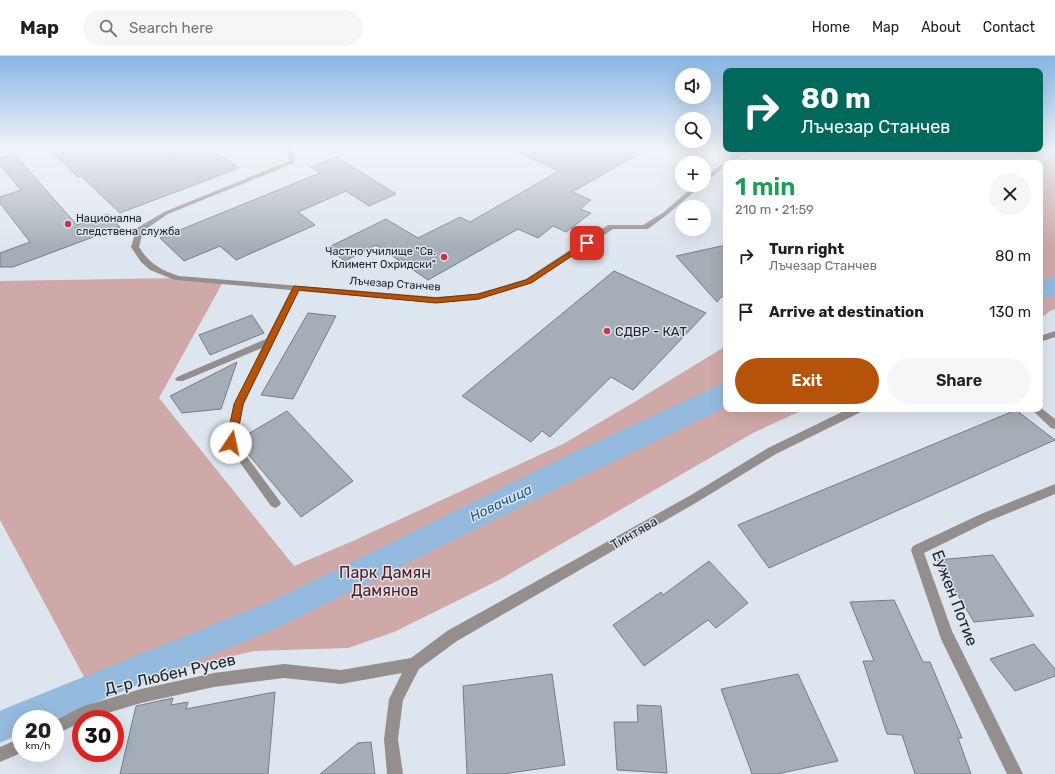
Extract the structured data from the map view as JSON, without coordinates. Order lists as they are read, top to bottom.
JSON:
{
  "streets": {
    "street": [
      "Лъчезар Станчев",
      "Тинтява",
      "Еужен Потие",
      "Д-р Любен Русев"
    ]
  },
  "crossings": [
    ["Тинтява", "Д-р Любен Русев"]
  ],
  "water": ["Новачица"],
  "parks": ["Парк Дамян Дамянов"],
  "places": ["Национална следствена служба", "Частно училище \"Св. Климент Охридски\"", "СДВР - КАТ"],
  "page": {
    "header": "Map",
    "search": "Search here",
    "nav": [
      "Home",
      "Map",
      "About",
      "Contact"
    ],
    "map_buttons": ["+", "−"],
    "turn": ["80 m", "Лъчезар Станчев"],
    "heading": ["1 min", "210 m · 21:59"],
    "list": [
      {
        "name": "Turn right",
        "note": "Лъчезар Станчев",
        "value": "80 m"
      },
      {
        "name": "Arrive at destination",
        "value": "130 m"
      }
    ],
    "buttons": ["Exit", "Share"],
    "speed": "20 km/h",
    "limit": "30"
  }
}
